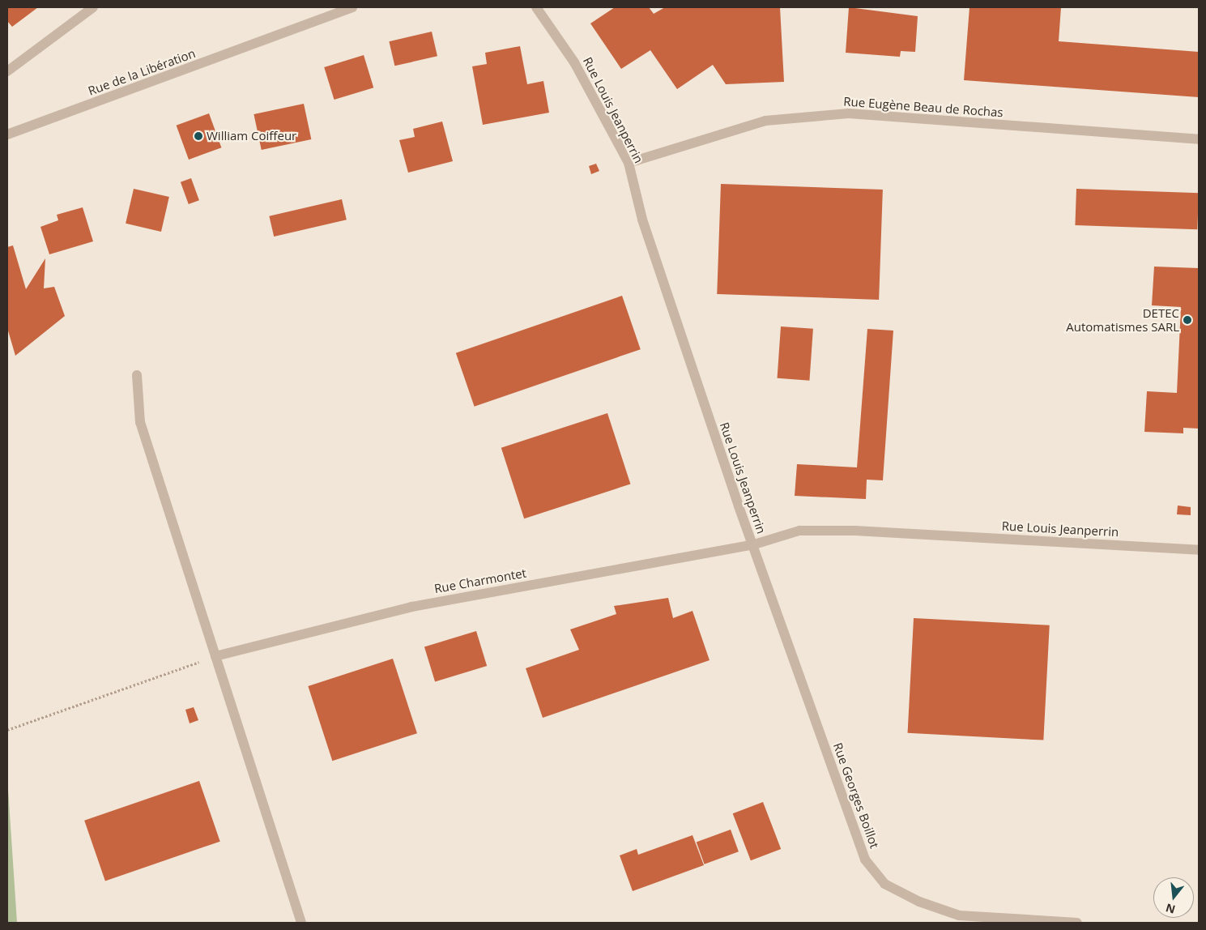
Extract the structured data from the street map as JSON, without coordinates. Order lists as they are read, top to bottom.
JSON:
{
  "streets": {
    "street": [
      "Rue de la Libération",
      "Rue Eugène Beau de Rochas",
      "Rue Louis Jeanperrin",
      "Rue Charmontet",
      "Rue Georges Boillot"
    ]
  },
  "crossings": [
    ["Rue Eugène Beau de Rochas", "Rue Louis Jeanperrin"],
    ["Rue Louis Jeanperrin", "Rue Charmontet"],
    ["Rue Louis Jeanperrin", "Rue Georges Boillot"],
    ["Rue Charmontet", "Rue Georges Boillot"]
  ],
  "places": ["William Coiffeur", "DETEC Automatismes SARL"],
  "north": "bottom"
}
